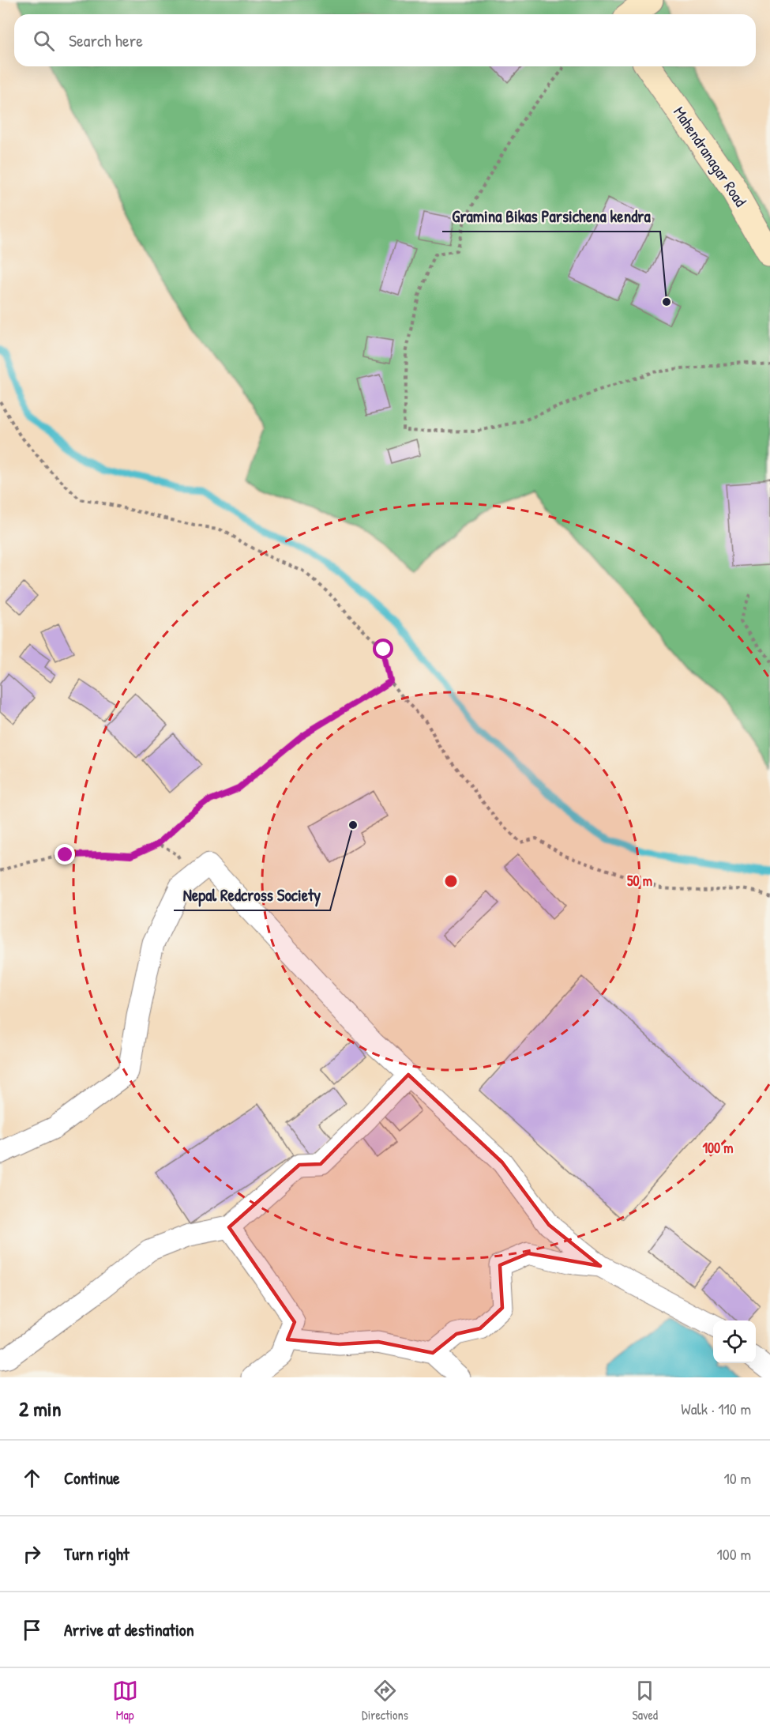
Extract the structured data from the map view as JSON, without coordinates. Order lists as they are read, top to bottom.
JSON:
{
  "streets": {
    "street": ["Mahendranagar Road"]
  },
  "places": ["Gramina Bikas Parsichena kendra", "Nepal Redcross Society"],
  "page": {
    "search": "Search here",
    "heading": ["2 min", "Walk · 110 m"],
    "list": [
      ["Continue", "10 m"],
      ["Turn right", "100 m"],
      "Arrive at destination"
    ],
    "nav": ["Map", "Directions", "Saved"]
  },
  "rings": ["50 m", "100 m"]
}
